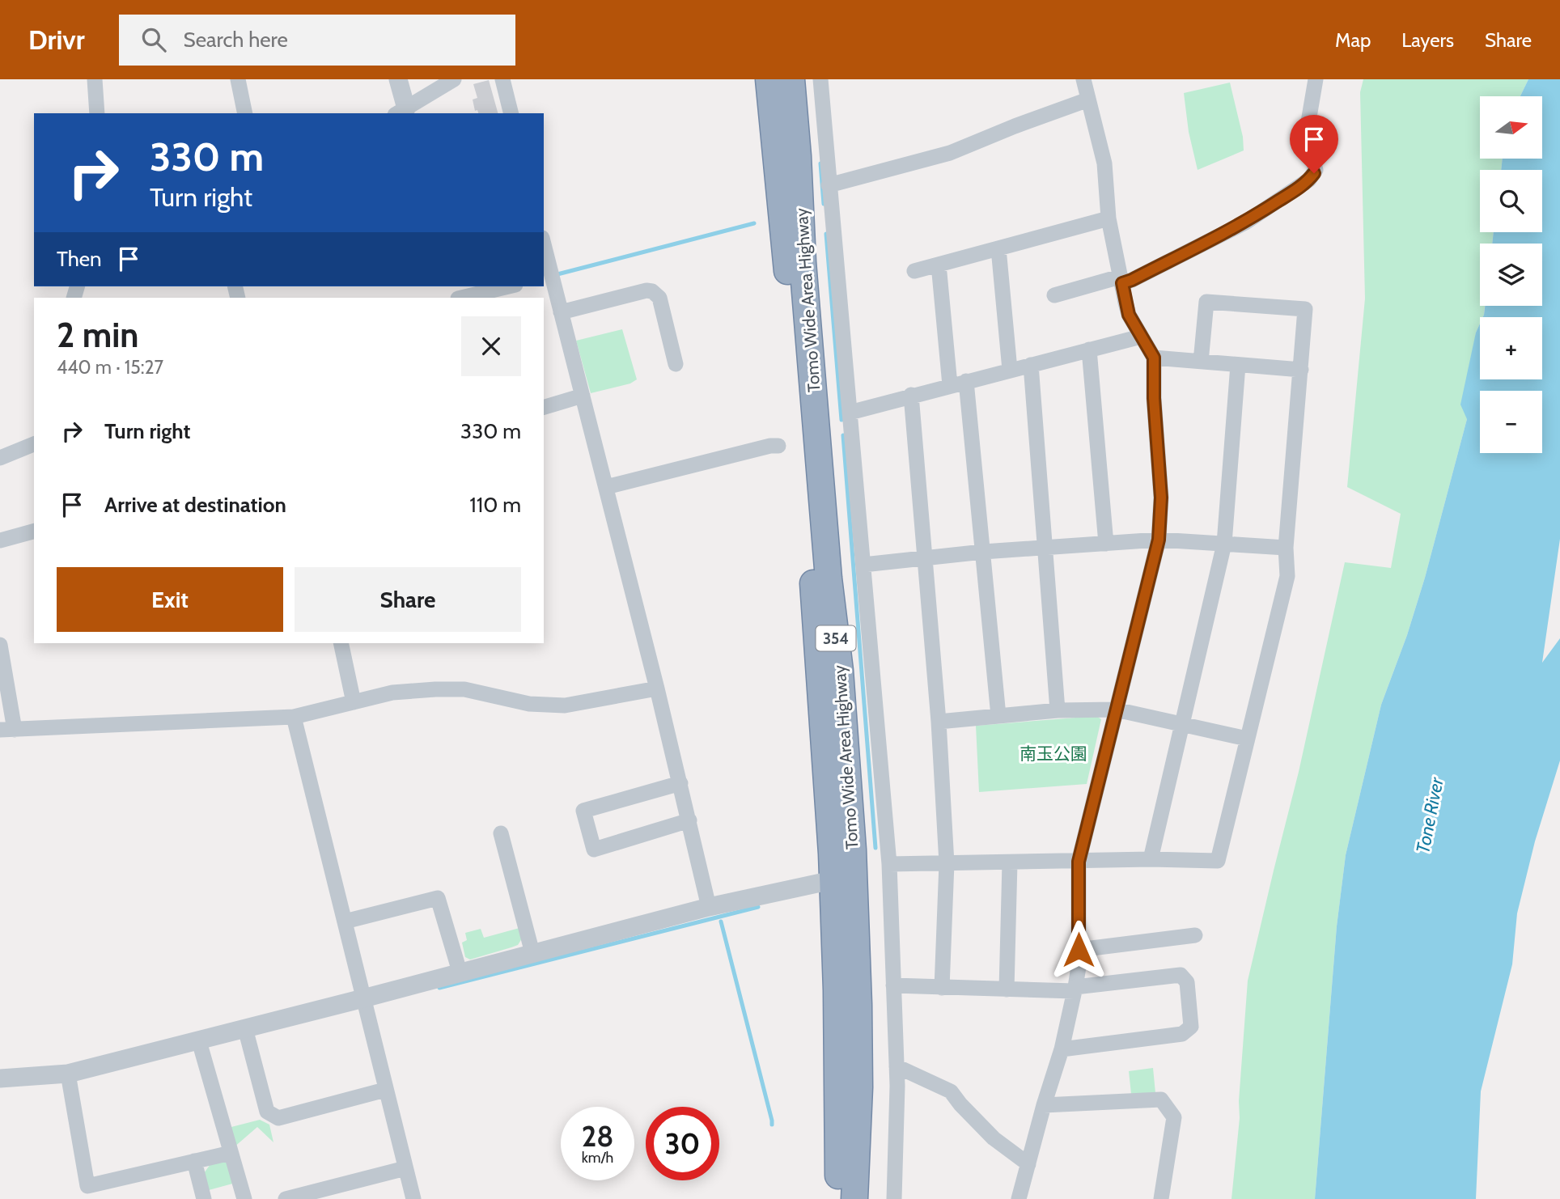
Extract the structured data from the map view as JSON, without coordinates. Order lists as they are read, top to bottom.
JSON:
{
  "streets": {
    "highway": ["Tomo Wide Area Highway", "354"]
  },
  "water": ["Tone River"],
  "parks": ["南玉公園"],
  "north": "right",
  "page": {
    "header": "Drivr",
    "search": "Search here",
    "nav": ["Map", "Layers", "Share"],
    "map_buttons": ["+", "−"],
    "turn": ["330 m", "Turn right"],
    "then": "Then",
    "heading": ["2 min", "440 m · 15:27"],
    "list": [
      {
        "name": "Turn right",
        "value": "330 m"
      },
      {
        "name": "Arrive at destination",
        "value": "110 m"
      }
    ],
    "buttons": ["Exit", "Share"],
    "speed": "28 km/h",
    "limit": "30"
  }
}
